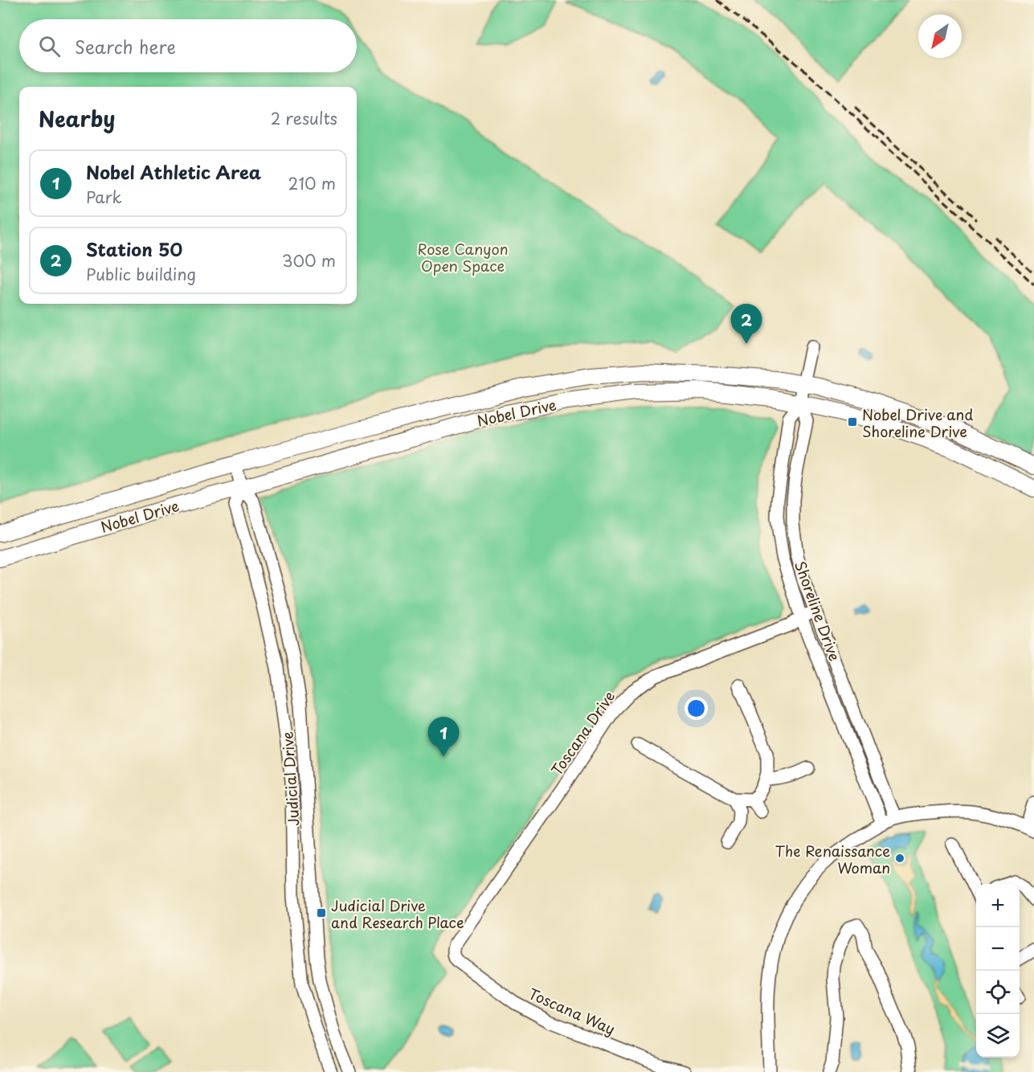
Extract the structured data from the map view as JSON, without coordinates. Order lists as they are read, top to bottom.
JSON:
{
  "streets": {
    "main road": ["Nobel Drive"],
    "street": [
      "Shoreline Drive",
      "Toscana Drive",
      "Judicial Drive",
      "Toscana Way"
    ]
  },
  "crossings": [
    ["Nobel Drive", "Shoreline Drive"],
    ["Nobel Drive", "Judicial Drive"],
    ["Shoreline Drive", "Toscana Drive"],
    ["Toscana Drive", "Toscana Way"]
  ],
  "parks": ["Rose Canyon Open Space"],
  "places": {
    "transit": ["Nobel Drive and Shoreline Drive", "Judicial Drive and Research Place"],
    "other": ["The Renaissance Woman"]
  },
  "north": "bottom left",
  "page": {
    "search": "Search here",
    "heading": ["Nearby", "2 results"],
    "list": [
      {
        "mark": "1",
        "name": "Nobel Athletic Area",
        "note": "Park",
        "value": "210 m"
      },
      {
        "mark": "2",
        "name": "Station 50",
        "note": "Public building",
        "value": "300 m"
      }
    ],
    "pins": ["2", "1"],
    "map_buttons": ["+", "−"]
  }
}
